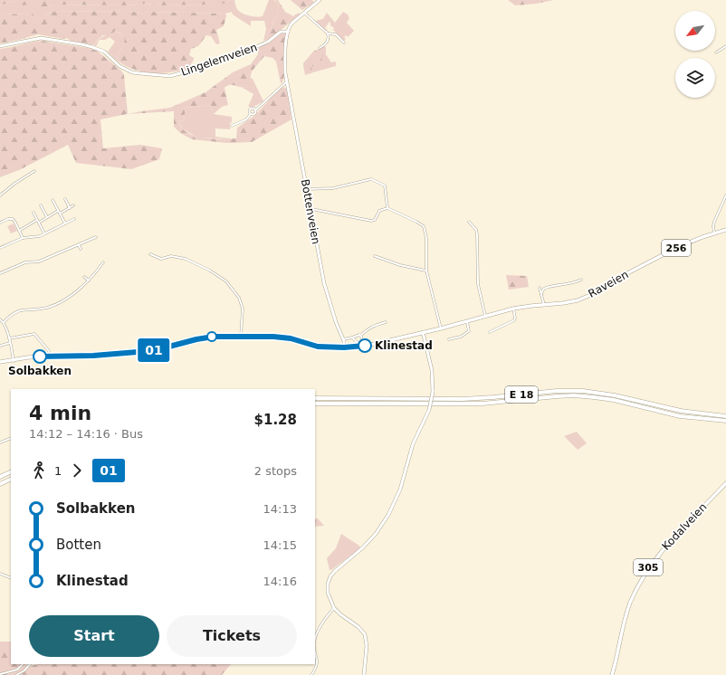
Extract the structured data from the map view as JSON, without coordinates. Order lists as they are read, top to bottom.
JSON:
{
  "streets": {
    "highway": ["E 18"],
    "main road": [
      "Lingelemveien",
      "Bottenveien",
      "256",
      "Raveien",
      "Kodalveien",
      "305"
    ]
  },
  "crossings": [
    ["Lingelemveien", "Bottenveien"],
    ["Bottenveien", "Raveien"]
  ],
  "places": ["Klinestad", "Solbakken"],
  "lines": ["bus line 01"],
  "north": "bottom left",
  "page": {
    "on_map": "01",
    "heading": ["4 min", "14:12 – 14:16 · Bus", "$1.28"],
    "legs": ["1", "01", "2 stops"],
    "list": [
      {
        "name": "Solbakken",
        "value": "14:13"
      },
      {
        "name": "Botten",
        "value": "14:15"
      },
      {
        "name": "Klinestad",
        "value": "14:16"
      }
    ],
    "buttons": ["Start", "Tickets"]
  }
}
